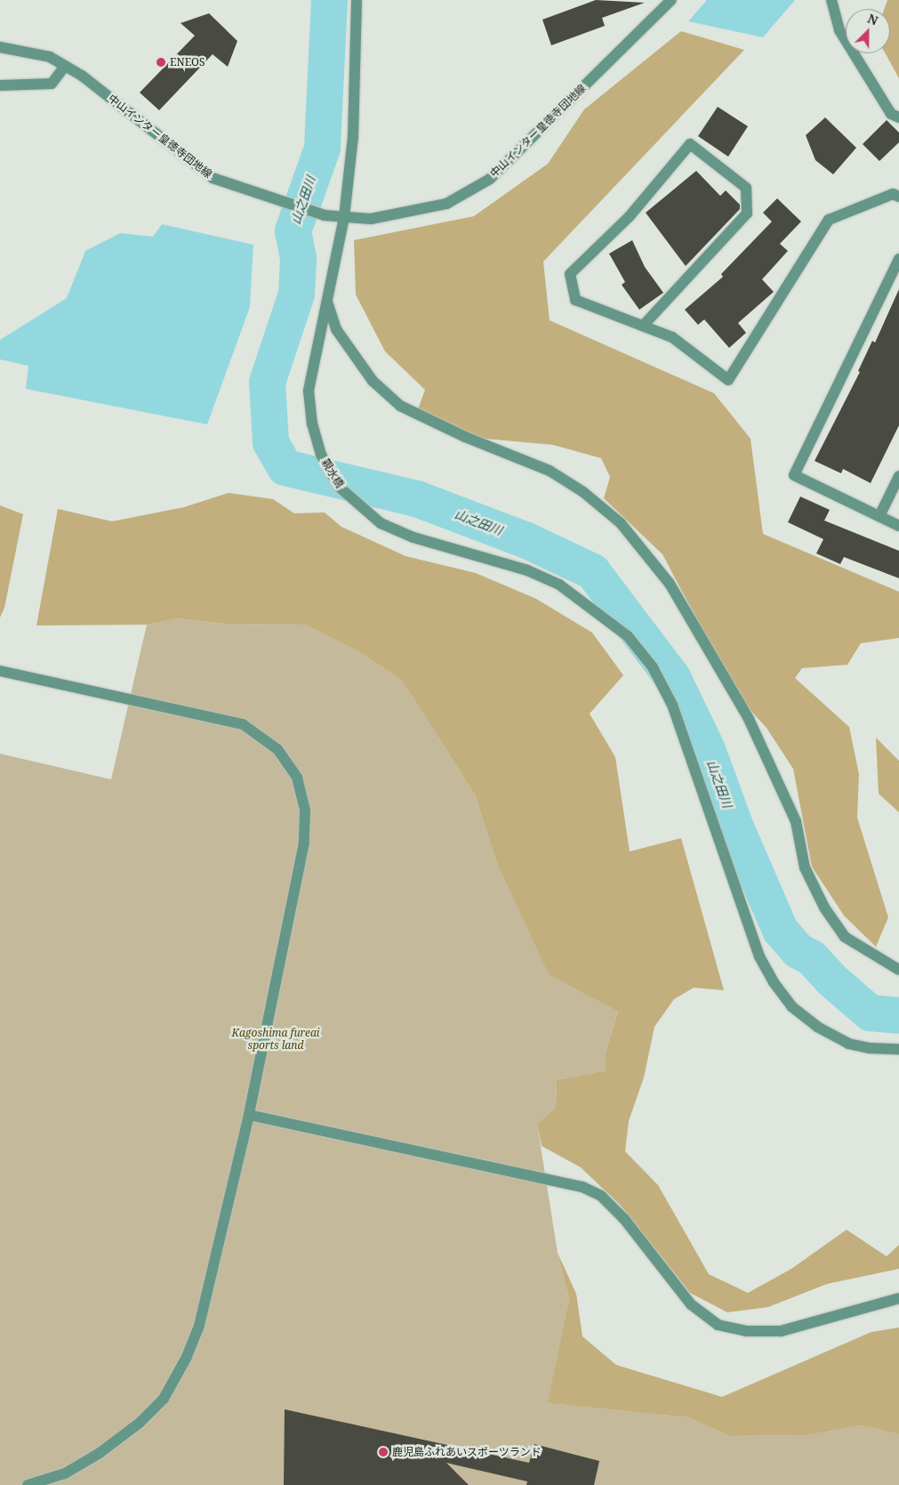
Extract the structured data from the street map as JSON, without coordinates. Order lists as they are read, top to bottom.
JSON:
{
  "streets": {
    "street": ["中山インター皇徳寺団地線", "親水橋"]
  },
  "crossings": [
    ["中山インター皇徳寺団地線", "親水橋"]
  ],
  "water": ["山之田川"],
  "parks": ["Kagoshima fureai sports land"],
  "places": ["ENEOS", "鹿児島ふれあいスポーツランド"],
  "north": "top right"
}
